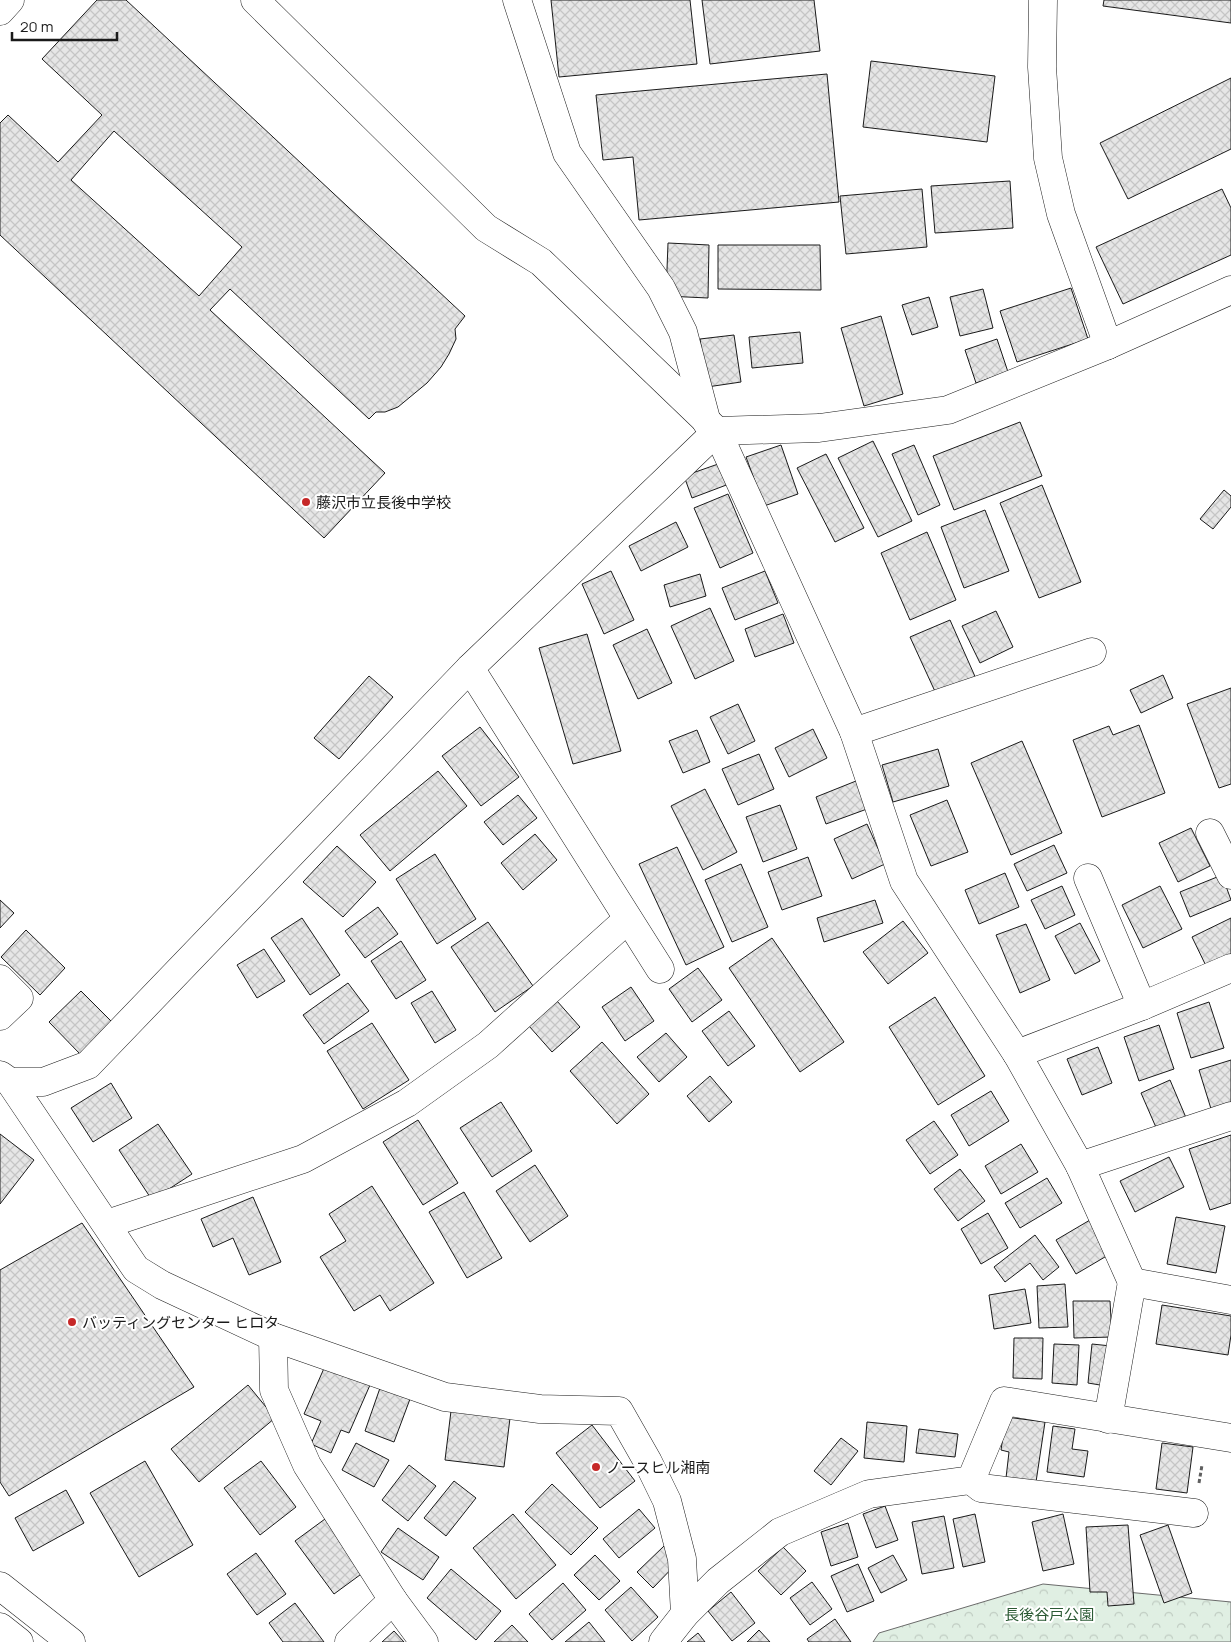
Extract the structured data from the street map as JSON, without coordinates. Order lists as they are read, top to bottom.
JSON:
{
  "parks": ["長後谷戸公園"],
  "places": ["藤沢市立長後中学校", "バッティングセンター ヒロタ", "ノースヒル湘南"],
  "scale_bar": "20 m"
}
